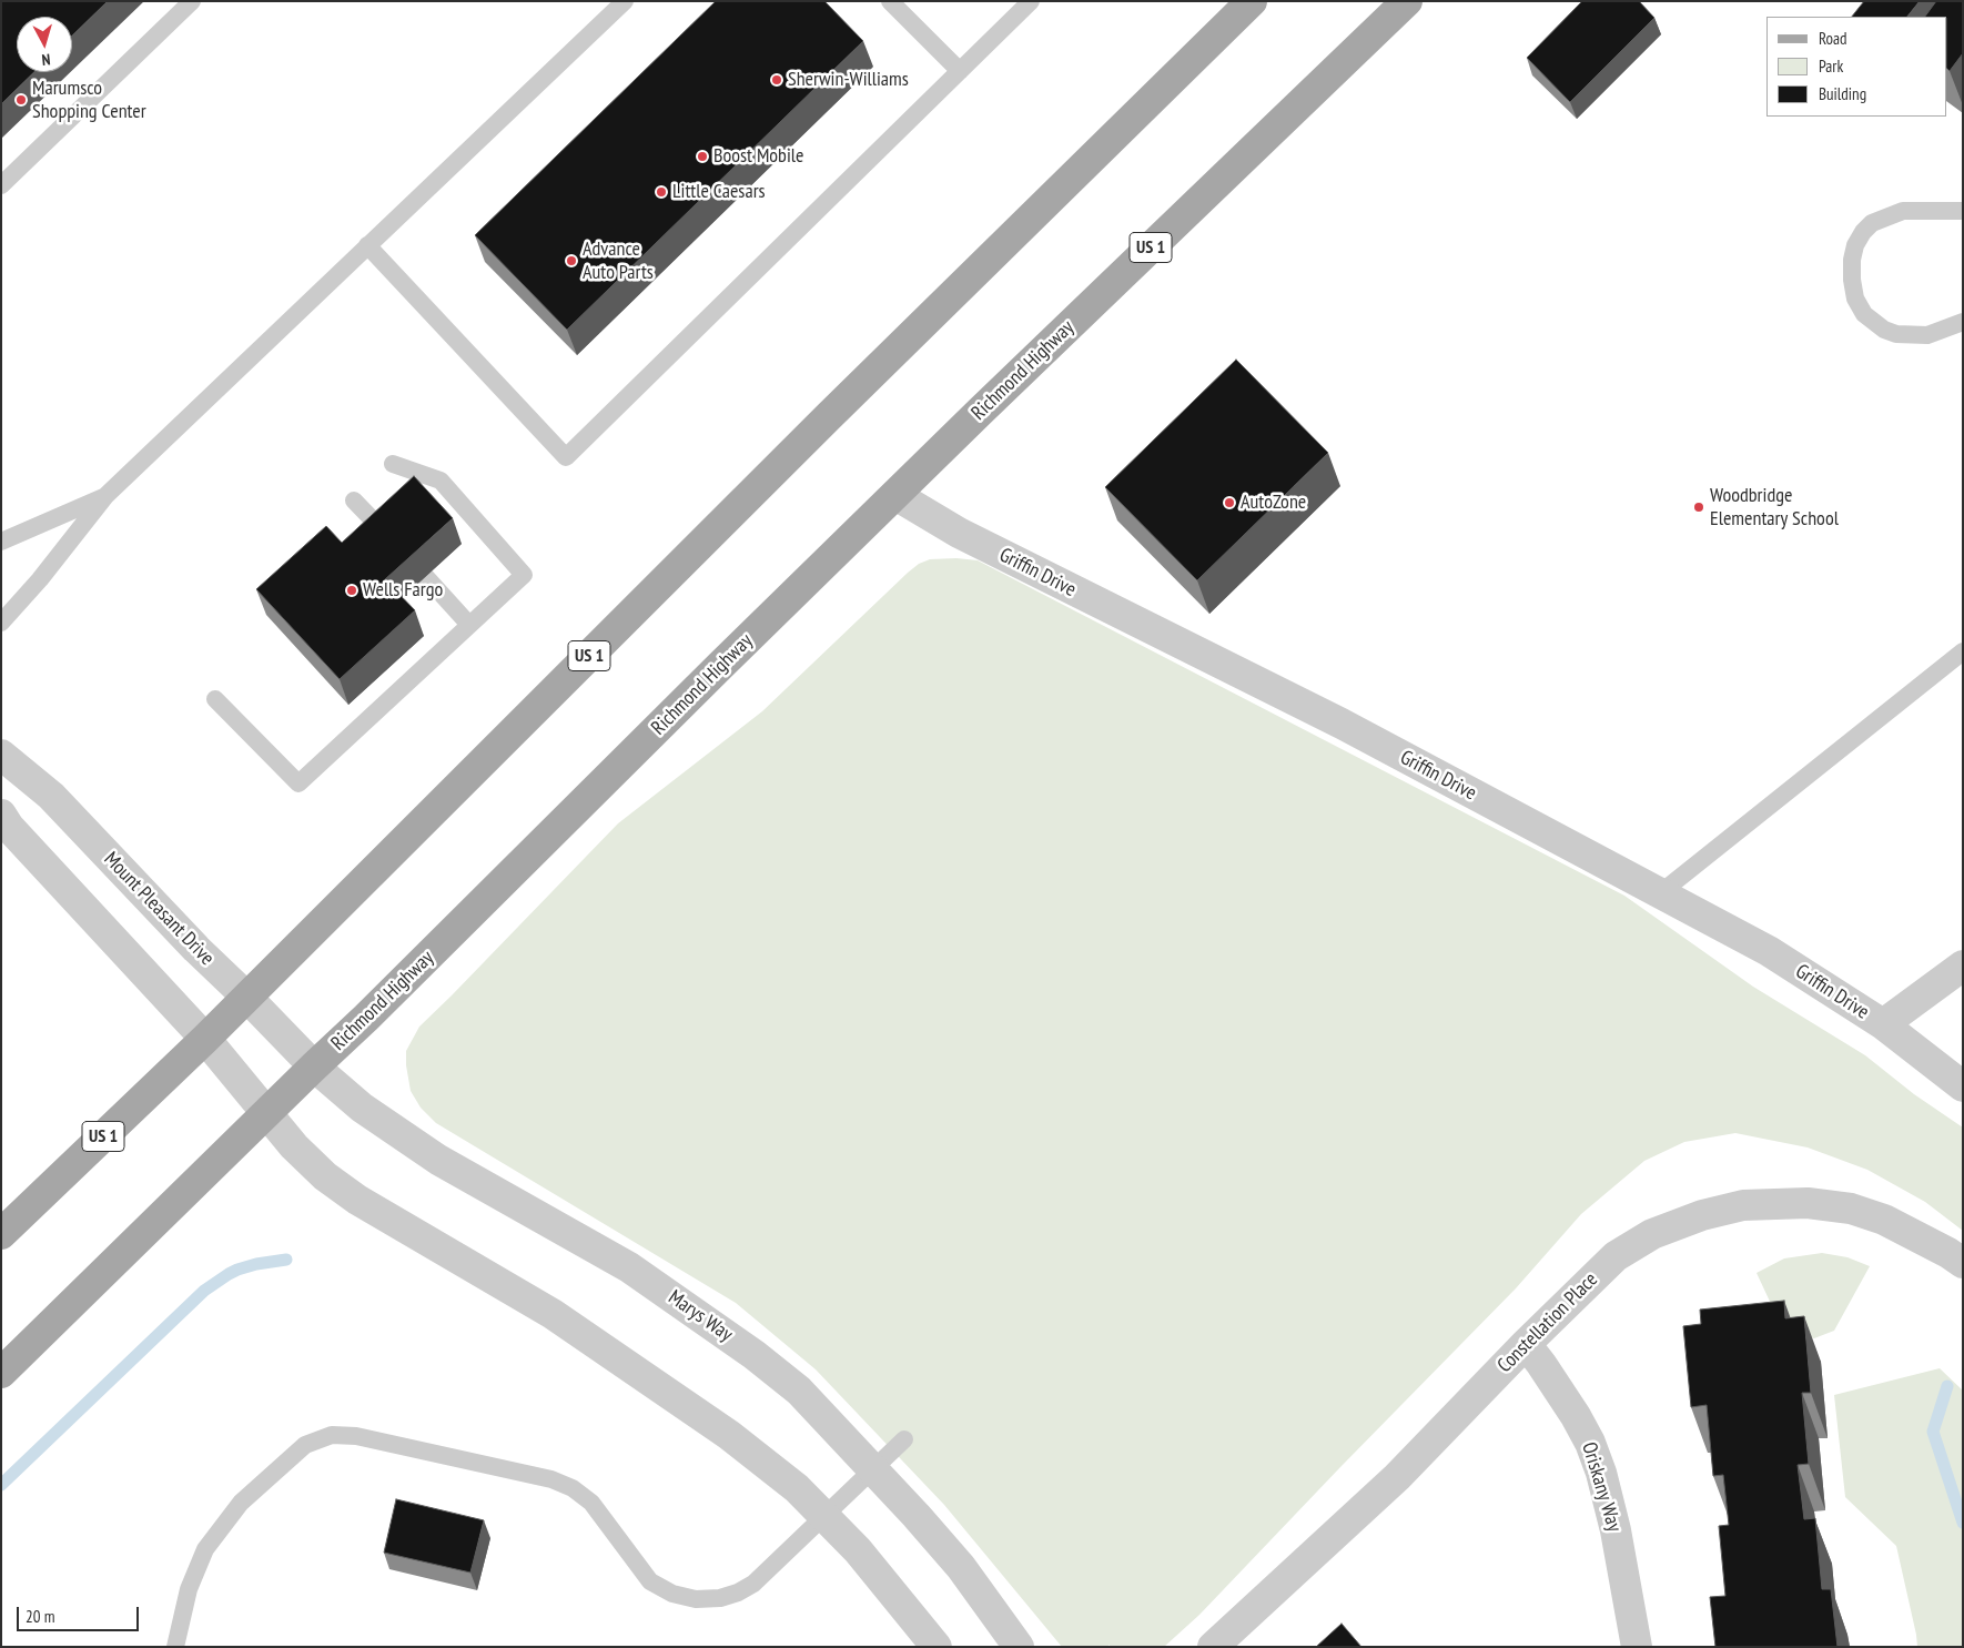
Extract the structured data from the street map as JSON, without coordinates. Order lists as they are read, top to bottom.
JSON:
{
  "streets": {
    "main road": ["US 1", "Richmond Highway"],
    "street": [
      "Griffin Drive",
      "Mount Pleasant Drive",
      "Marys Way",
      "Constellation Place",
      "Oriskany Way"
    ]
  },
  "crossings": [
    ["US 1", "Mount Pleasant Drive"],
    ["Richmond Highway", "Griffin Drive"],
    ["Richmond Highway", "Mount Pleasant Drive"],
    ["Richmond Highway", "Marys Way"],
    ["Mount Pleasant Drive", "Marys Way"],
    ["Constellation Place", "Oriskany Way"]
  ],
  "places": [
    "Sherwin-Williams",
    "Marumsco Shopping Center",
    "Boost Mobile",
    "Little Caesars",
    "Advance Auto Parts",
    "AutoZone",
    "Woodbridge Elementary School",
    "Wells Fargo"
  ],
  "legend": ["Road", "Park", "Building"],
  "scale_bar": "20 m",
  "north": "bottom"
}
